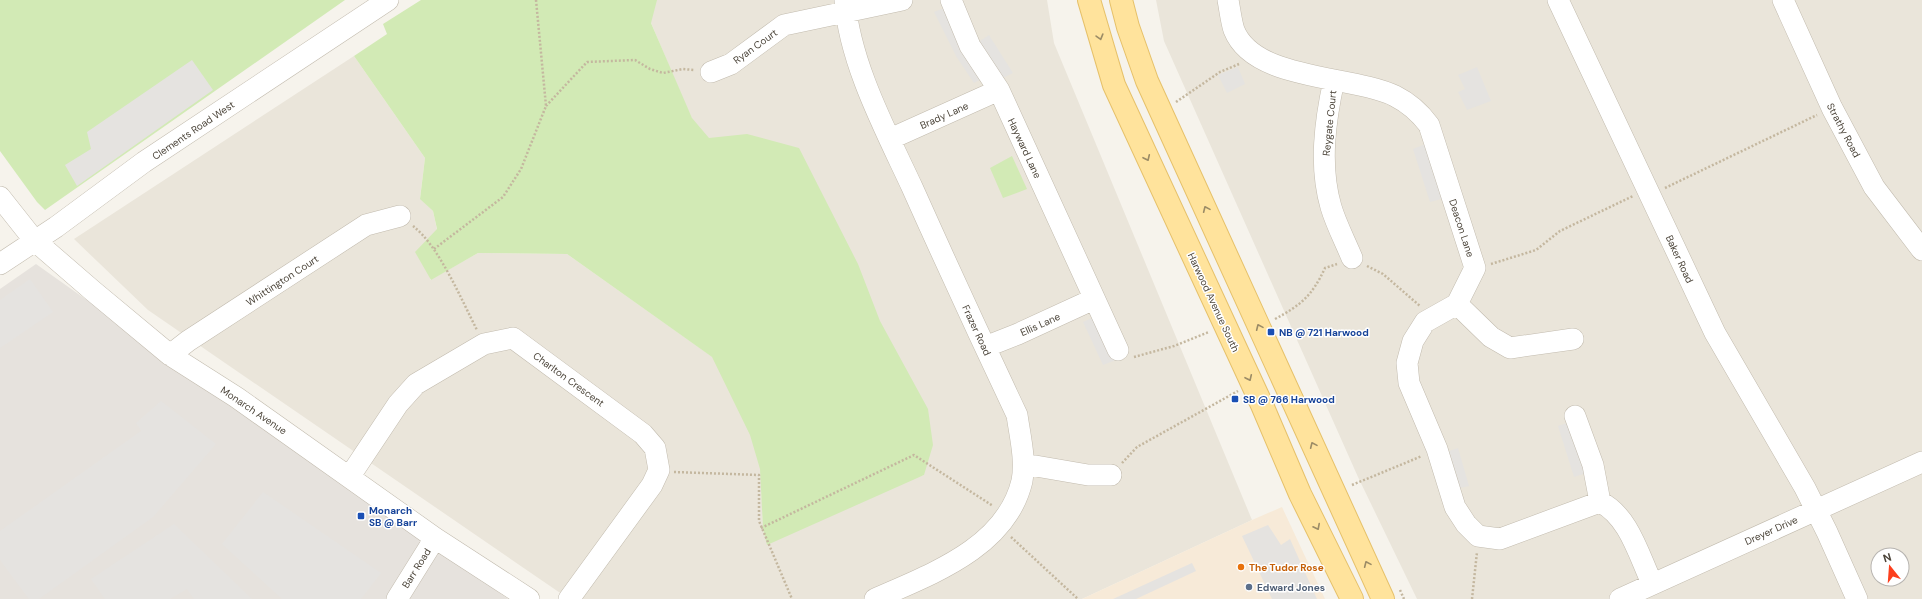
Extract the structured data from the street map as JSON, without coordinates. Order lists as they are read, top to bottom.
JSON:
{
  "streets": {
    "main road": ["Harwood Avenue South"],
    "street": [
      "Ryan Court",
      "Brady Lane",
      "Reygate Court",
      "Clements Road West",
      "Strathy Road",
      "Hayward Lane",
      "Deacon Lane",
      "Baker Road",
      "Whittington Court",
      "Ellis Lane",
      "Frazer Road",
      "Charlton Crescent",
      "Monarch Avenue",
      "Dreyer Drive",
      "Barr Road"
    ]
  },
  "crossings": [
    ["Ryan Court", "Frazer Road"],
    ["Brady Lane", "Hayward Lane"],
    ["Brady Lane", "Frazer Road"],
    ["Reygate Court", "Deacon Lane"],
    ["Clements Road West", "Monarch Avenue"],
    ["Hayward Lane", "Ellis Lane"],
    ["Baker Road", "Dreyer Drive"],
    ["Whittington Court", "Monarch Avenue"],
    ["Ellis Lane", "Frazer Road"],
    ["Charlton Crescent", "Monarch Avenue"],
    ["Monarch Avenue", "Barr Road"]
  ],
  "places": {
    "transit": ["NB @ 721 Harwood", "SB @ 766 Harwood", "Monarch SB @ Barr"],
    "other": ["The Tudor Rose", "Edward Jones"]
  },
  "north": "top"
}
